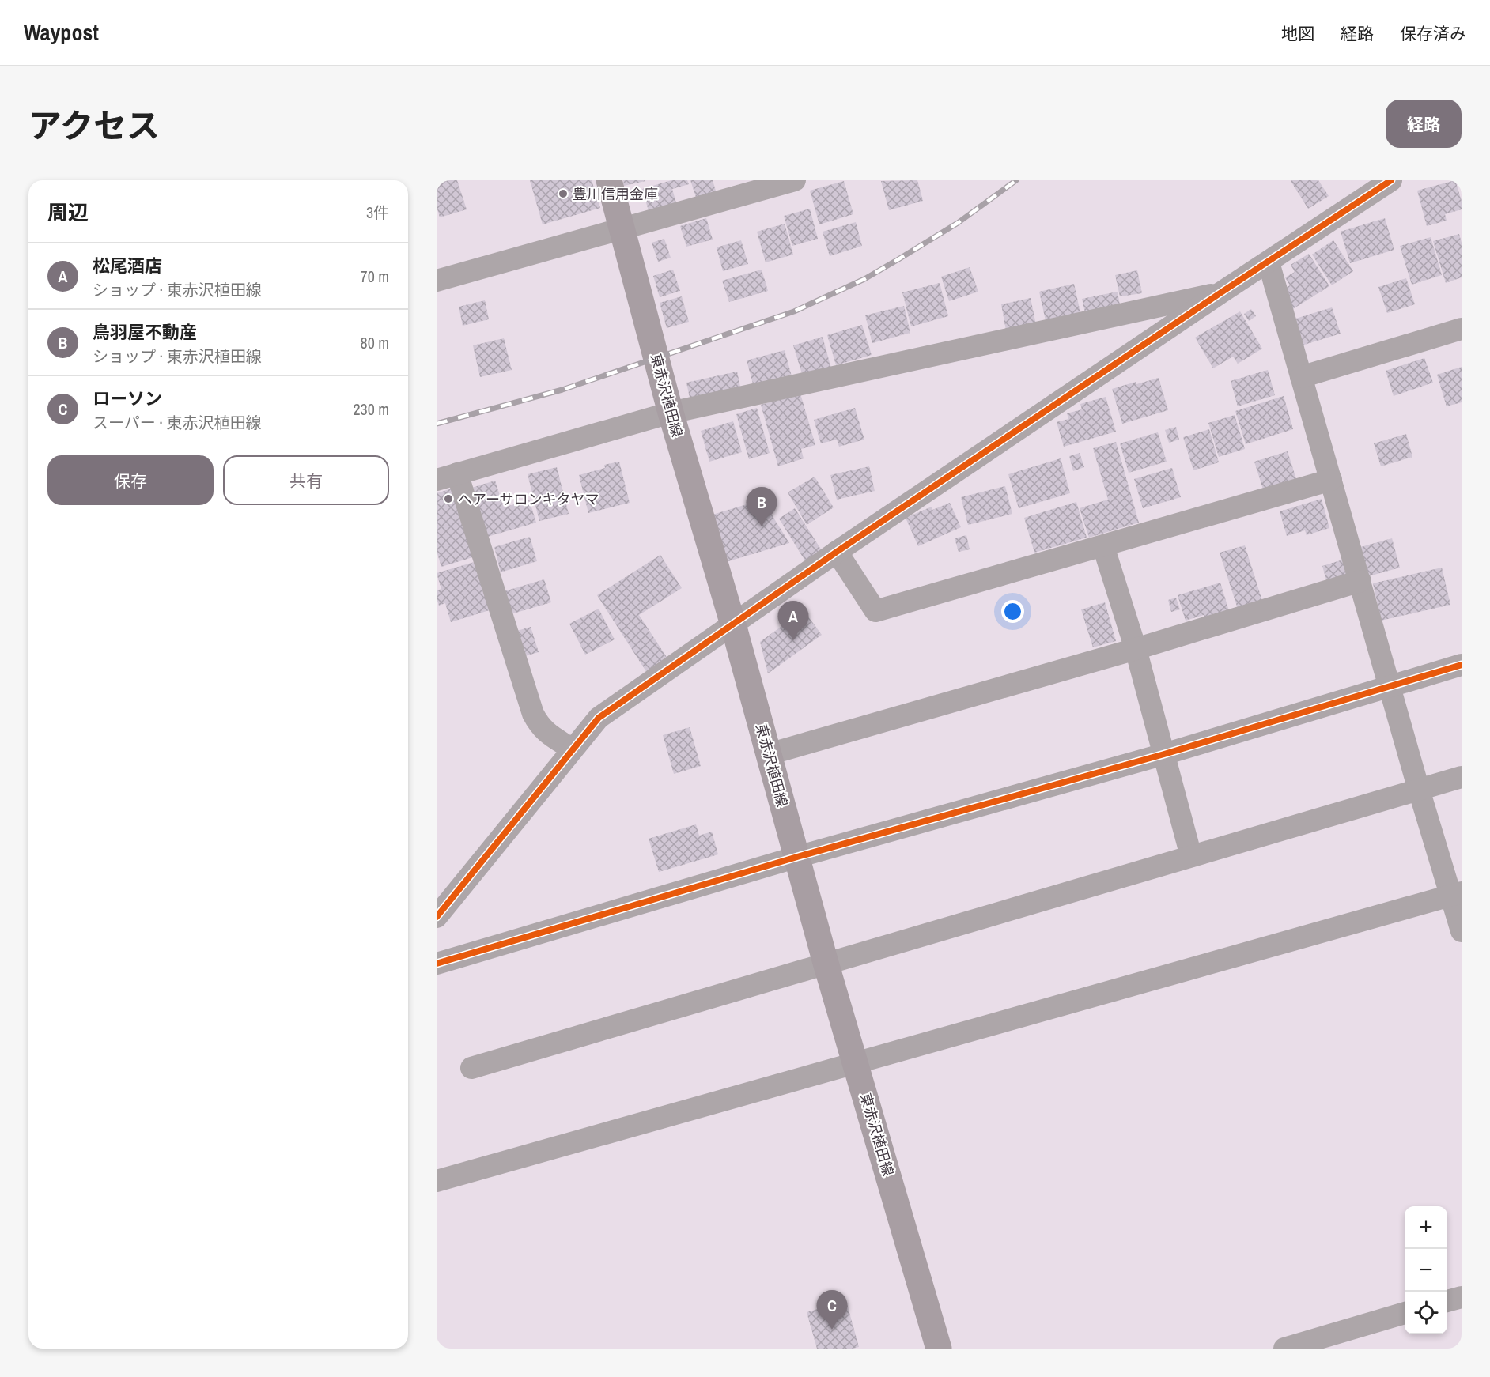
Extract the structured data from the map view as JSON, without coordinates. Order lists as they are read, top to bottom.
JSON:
{
  "streets": {
    "main road": ["東赤沢植田線"]
  },
  "places": ["豊川信用金庫", "ヘアーサロンキタヤマ"],
  "page": {
    "header": "Waypost",
    "nav": ["地図", "経路", "保存済み"],
    "title": "アクセス",
    "buttons": [
      "経路",
      ["保存", "共有"]
    ],
    "heading": ["周辺", "3件"],
    "list": [
      {
        "mark": "A",
        "name": "松尾酒店",
        "note": "ショップ · 東赤沢植田線",
        "value": "70 m"
      },
      {
        "mark": "B",
        "name": "鳥羽屋不動産",
        "note": "ショップ · 東赤沢植田線",
        "value": "80 m"
      },
      {
        "mark": "C",
        "name": "ローソン",
        "note": "スーパー · 東赤沢植田線",
        "value": "230 m"
      }
    ],
    "pins": ["B", "A", "C"],
    "map_buttons": ["+", "−"]
  }
}
